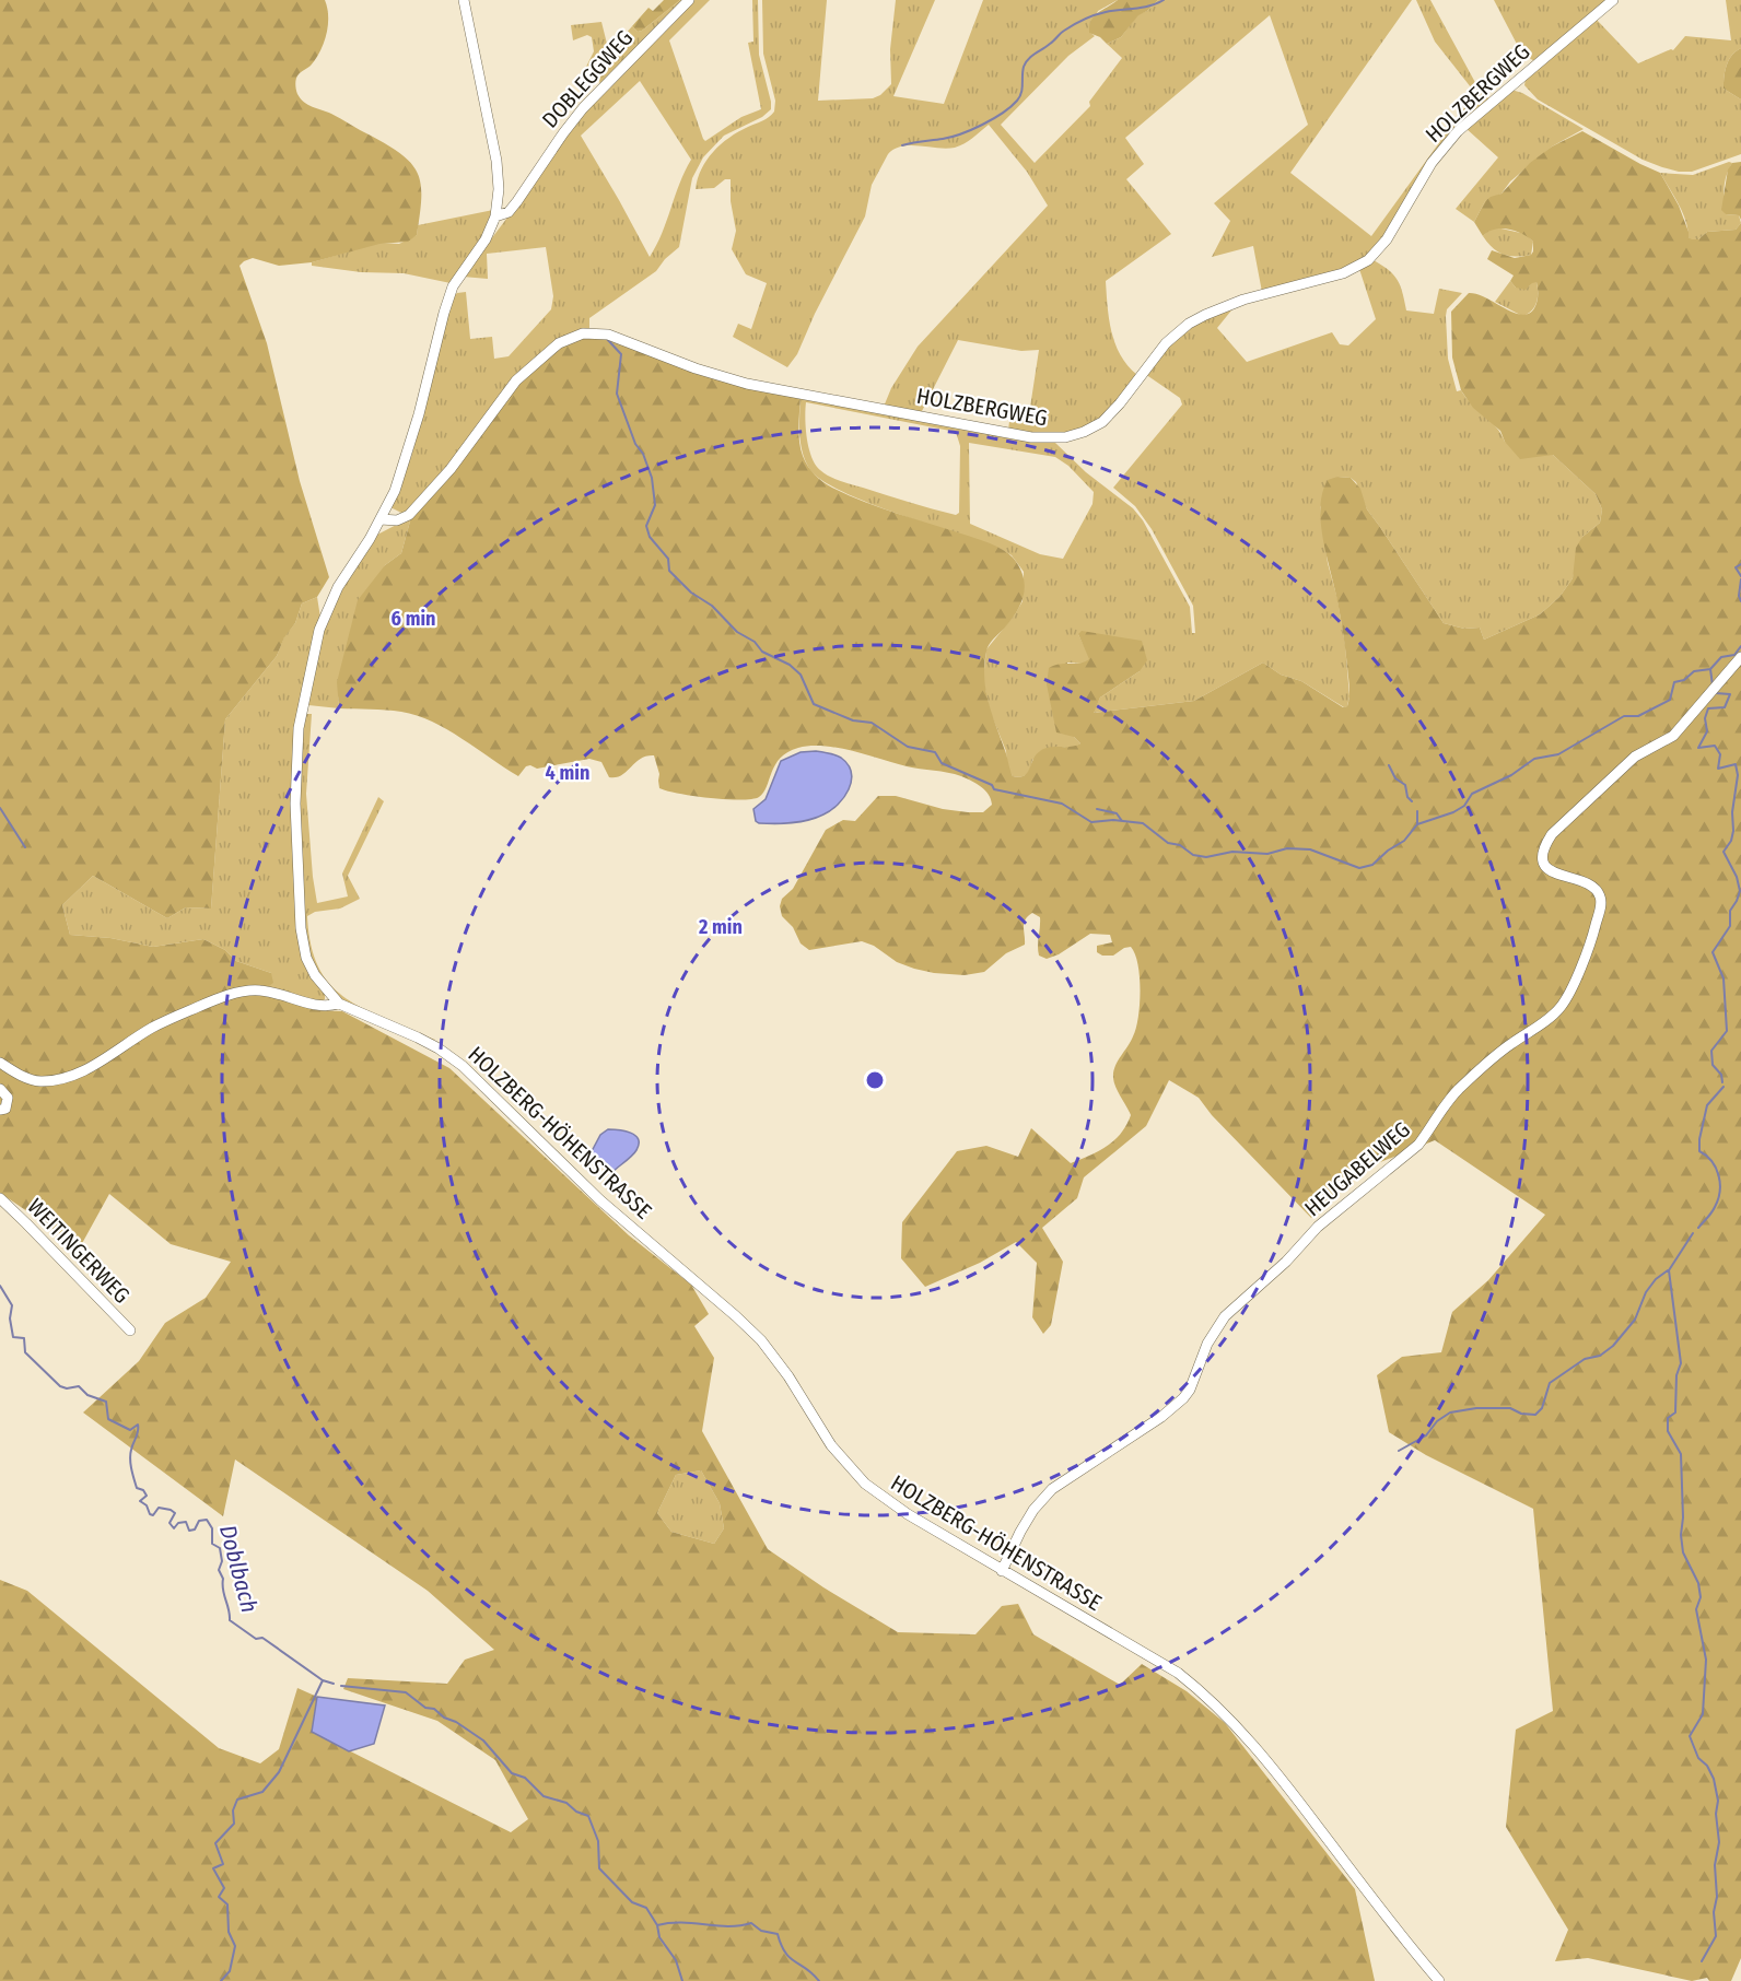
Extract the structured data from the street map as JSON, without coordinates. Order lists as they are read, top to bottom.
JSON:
{
  "streets": {
    "street": [
      "DOBLEGGWEG",
      "HOLZBERGWEG",
      "HOLZBERG-HÖHENSTRASSE",
      "HEUGABELWEG",
      "WEITINGERWEG"
    ]
  },
  "crossings": [
    ["DOBLEGGWEG", "HOLZBERG-HÖHENSTRASSE"],
    ["HOLZBERGWEG", "HOLZBERG-HÖHENSTRASSE"],
    ["HOLZBERG-HÖHENSTRASSE", "HEUGABELWEG"]
  ],
  "water": ["Doblbach"],
  "rings": ["6 min", "4 min", "2 min"]
}
